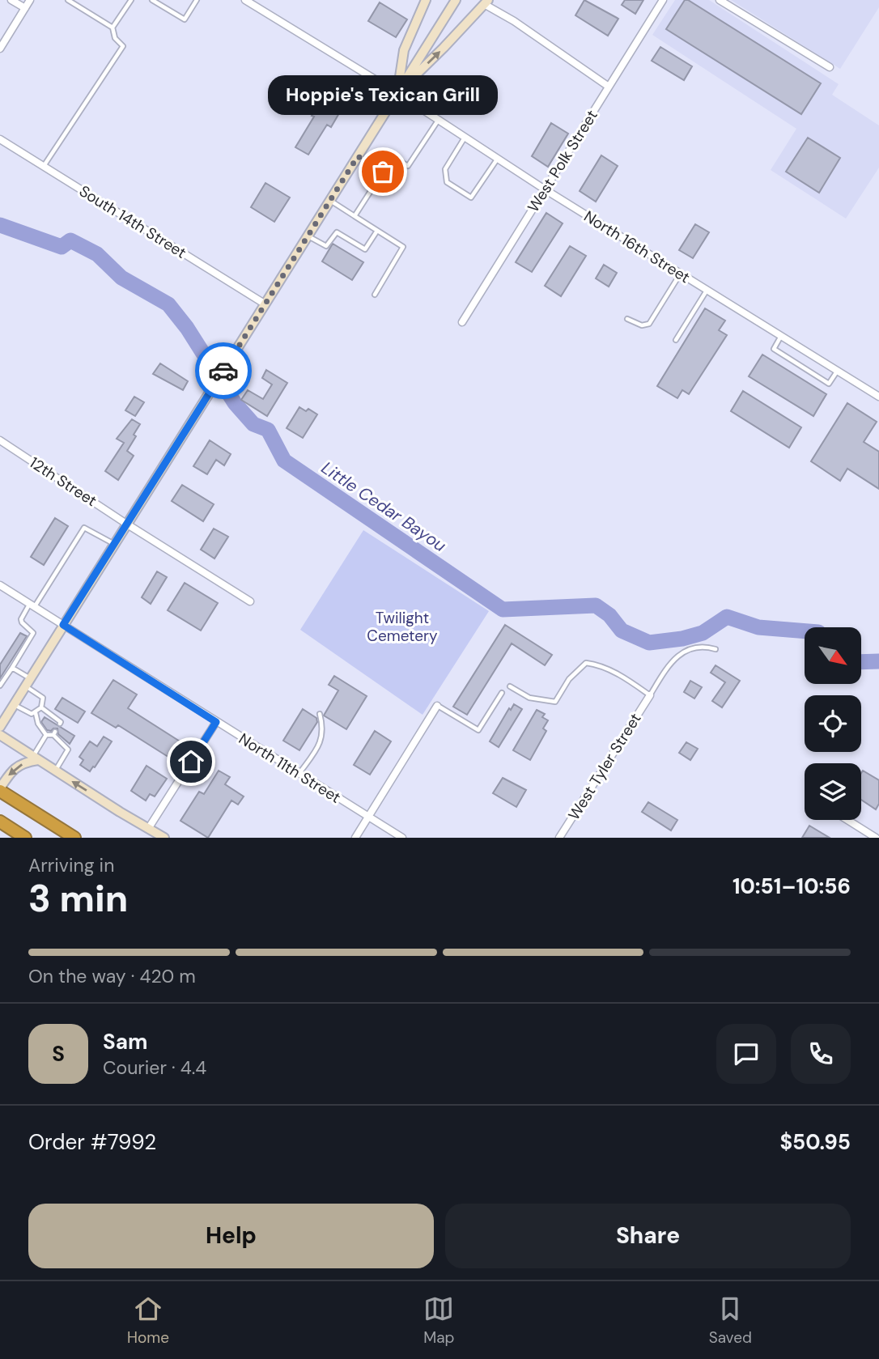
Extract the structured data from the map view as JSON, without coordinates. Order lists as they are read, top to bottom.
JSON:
{
  "streets": {
    "street": [
      "West Polk Street",
      "South 14th Street",
      "North 16th Street",
      "12th Street",
      "West Tyler Street",
      "North 11th Street"
    ]
  },
  "crossings": [
    ["West Polk Street", "North 16th Street"]
  ],
  "water": ["Little Cedar Bayou"],
  "parks": ["Twilight Cemetery"],
  "places": ["Hoppie's Texican Grill"],
  "north": "bottom right",
  "page": {
    "bubble": "Hoppie's Texican Grill",
    "heading": ["3 min", "Arriving in", "10:51–10:56"],
    "panel": [
      "Sam",
      "Courier · 4.4",
      "Order #7992",
      "$50.95"
    ],
    "bar": "On the way · 420 m",
    "round": "S",
    "buttons": ["Help", "Share"],
    "tabs": ["Home", "Map", "Saved"]
  }
}
